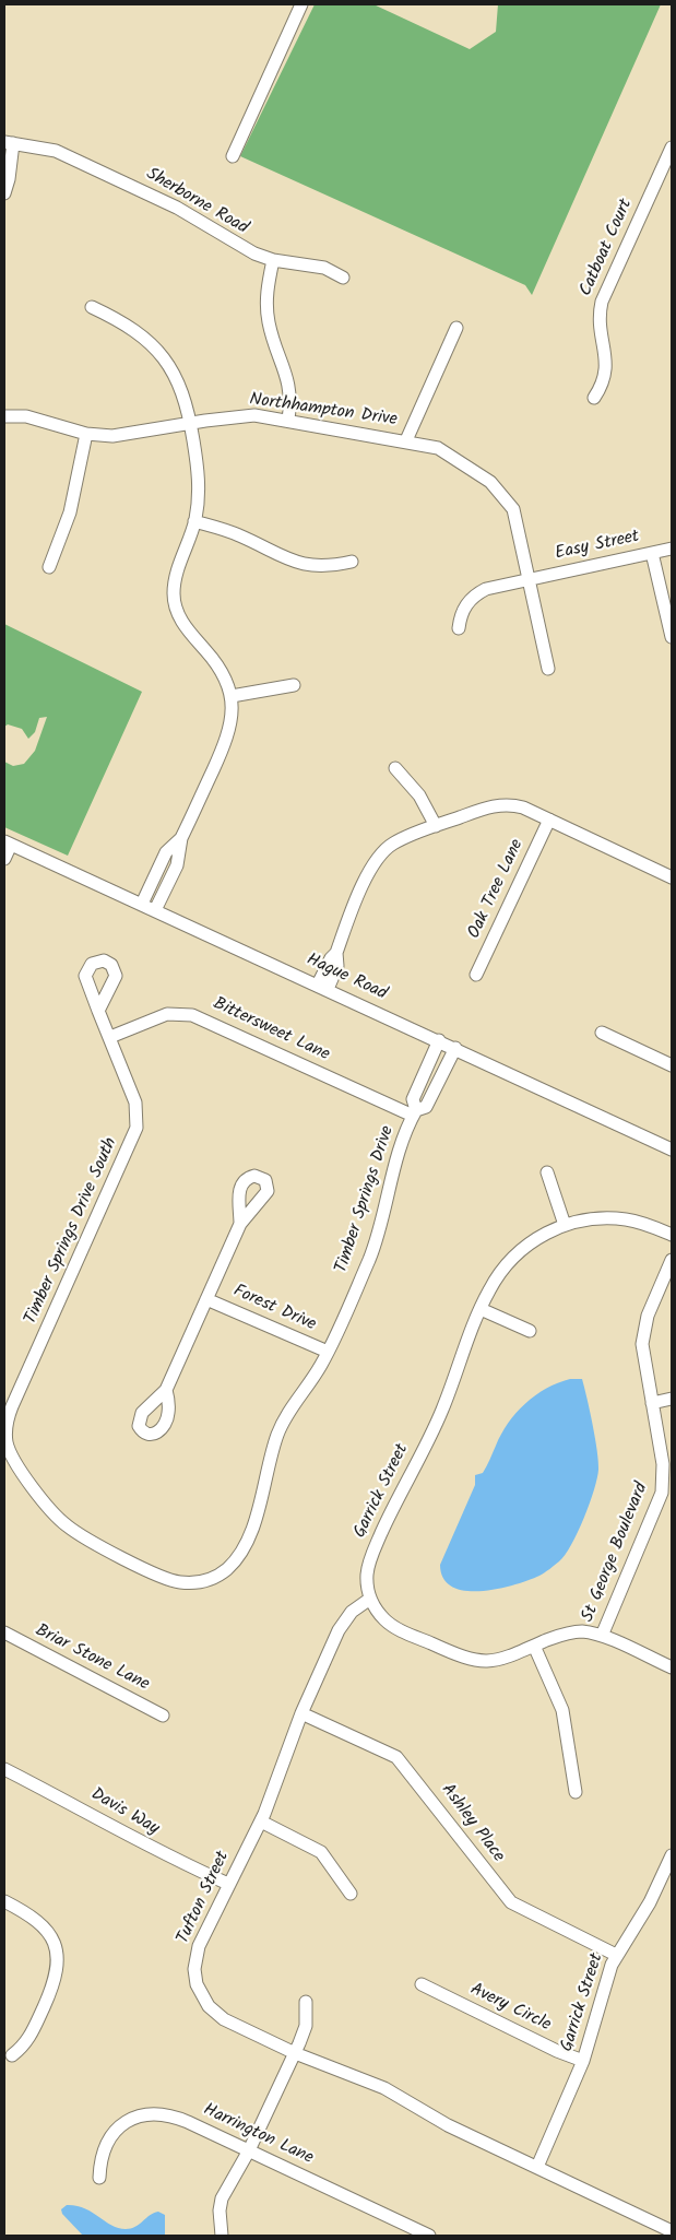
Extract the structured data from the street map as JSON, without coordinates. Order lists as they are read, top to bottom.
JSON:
{
  "streets": {
    "street": [
      "Sherborne Road",
      "Catboat Court",
      "Northhampton Drive",
      "Easy Street",
      "Oak Tree Lane",
      "Hague Road",
      "Bittersweet Lane",
      "Timber Springs Drive",
      "Timber Springs Drive South",
      "Forest Drive",
      "Garrick Street",
      "St George Boulevard",
      "Briar Stone Lane",
      "Davis Way",
      "Ashley Place",
      "Tufton Street",
      "Avery Circle",
      "Harrington Lane"
    ]
  },
  "crossings": [
    ["Northhampton Drive", "Easy Street"],
    ["Hague Road", "Timber Springs Drive"],
    ["Bittersweet Lane", "Timber Springs Drive"],
    ["Bittersweet Lane", "Timber Springs Drive South"],
    ["Timber Springs Drive", "Timber Springs Drive South"],
    ["Timber Springs Drive", "Forest Drive"],
    ["Garrick Street", "St George Boulevard"],
    ["Garrick Street", "Ashley Place"],
    ["Garrick Street", "Tufton Street"],
    ["Garrick Street", "Avery Circle"],
    ["Davis Way", "Tufton Street"],
    ["Ashley Place", "Tufton Street"]
  ]
}
